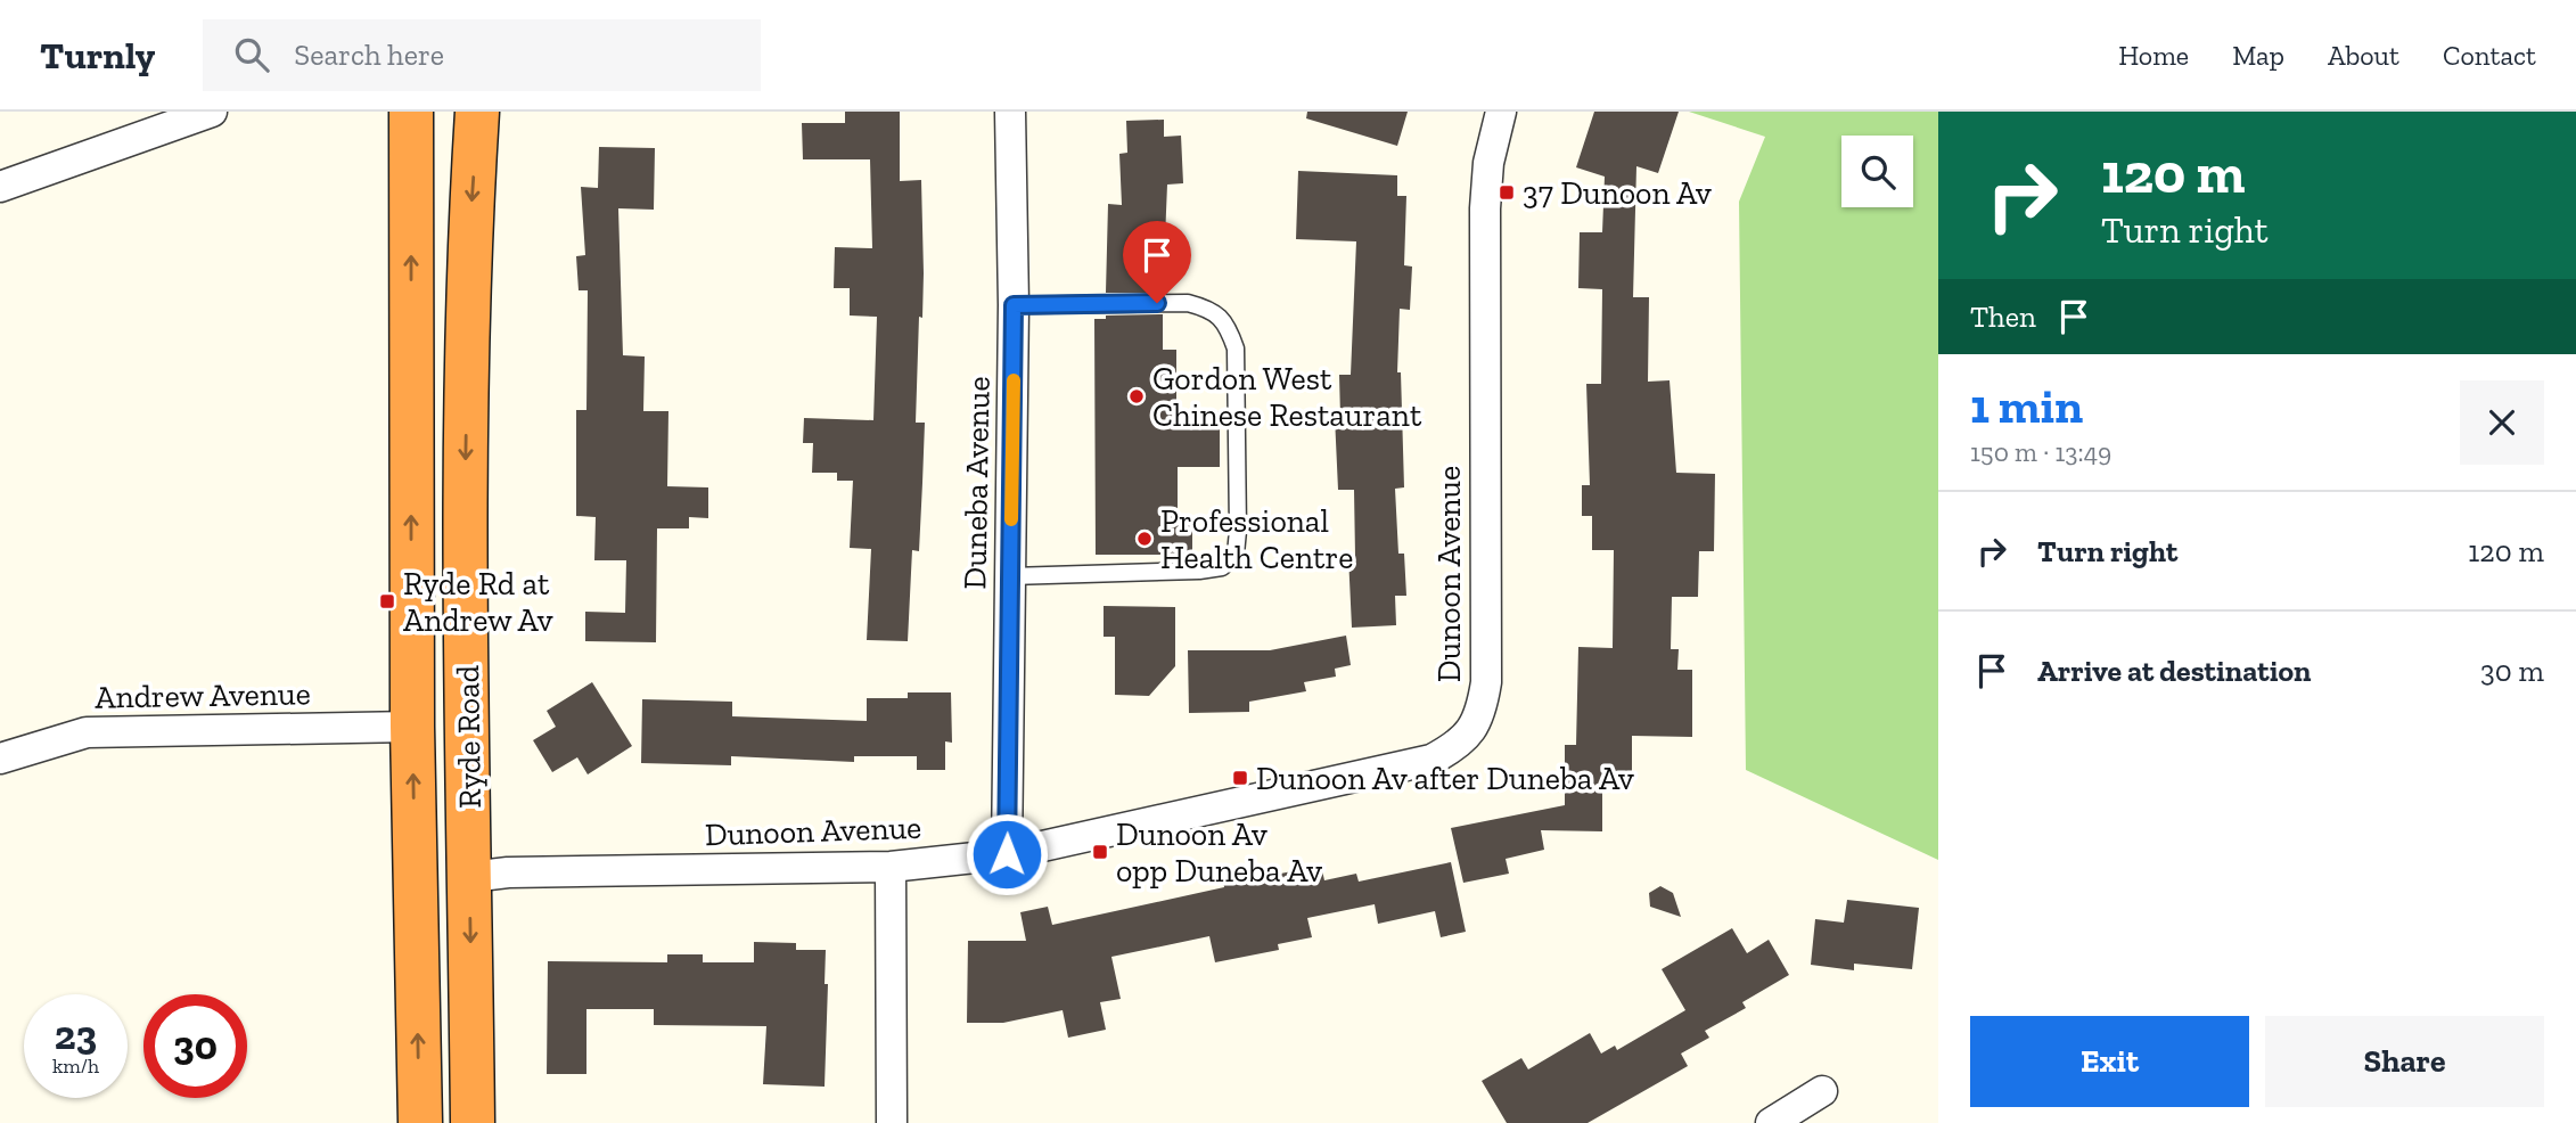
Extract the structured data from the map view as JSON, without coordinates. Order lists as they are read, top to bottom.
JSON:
{
  "streets": {
    "highway": ["Ryde Road"],
    "street": ["Duneba Avenue", "Dunoon Avenue", "Andrew Avenue"]
  },
  "crossings": [
    ["Duneba Avenue", "Dunoon Avenue"],
    ["Dunoon Avenue", "Ryde Road"],
    ["Andrew Avenue", "Ryde Road"]
  ],
  "places": {
    "transit": [
      "37 Dunoon Av",
      "Ryde Rd at Andrew Av",
      "Dunoon Av after Duneba Av",
      "Dunoon Av opp Duneba Av"
    ],
    "other": ["Gordon West Chinese Restaurant", "Professional Health Centre"]
  },
  "page": {
    "header": "Turnly",
    "search": "Search here",
    "nav": [
      "Home",
      "Map",
      "About",
      "Contact"
    ],
    "turn": ["120 m", "Turn right"],
    "then": "Then",
    "heading": ["1 min", "150 m · 13:49"],
    "list": [
      {
        "name": "Turn right",
        "value": "120 m"
      },
      {
        "name": "Arrive at destination",
        "value": "30 m"
      }
    ],
    "speed": "23 km/h",
    "limit": "30",
    "buttons": ["Exit", "Share"]
  }
}
